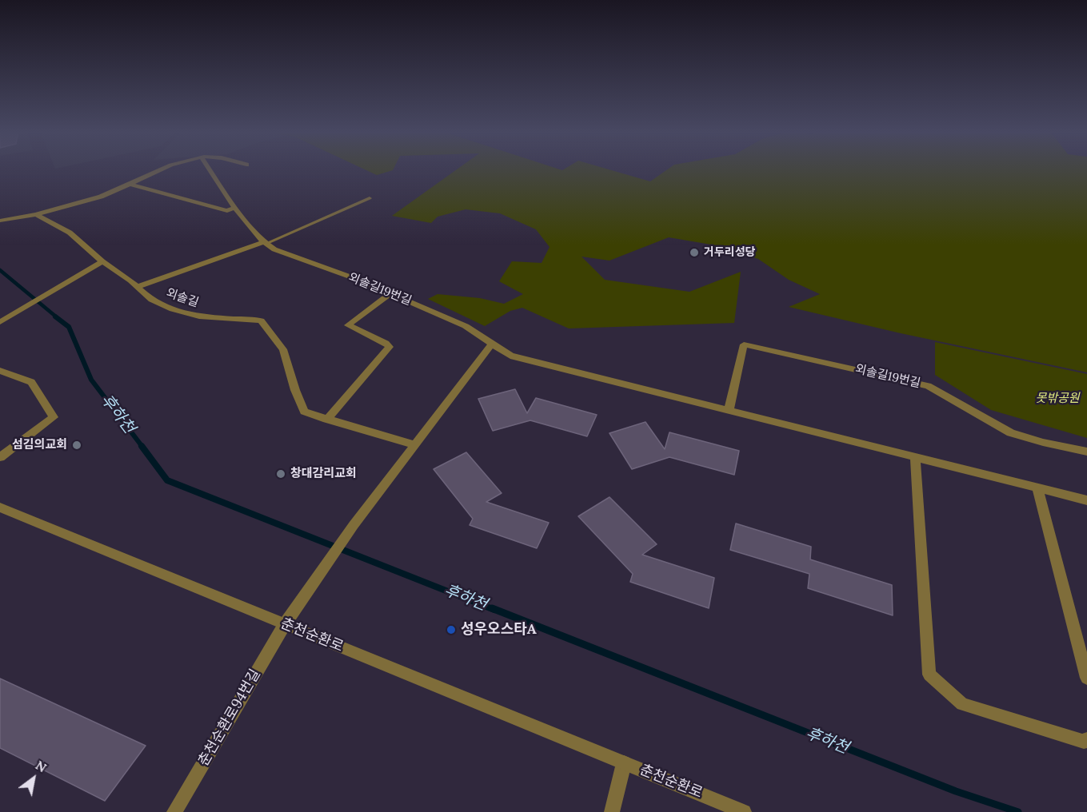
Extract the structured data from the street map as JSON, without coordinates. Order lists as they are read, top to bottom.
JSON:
{
  "streets": {
    "street": [
      "외솔길19번길",
      "외솔길",
      "춘천순환로",
      "춘천순환로94번길"
    ]
  },
  "crossings": [
    ["춘천순환로", "춘천순환로94번길"]
  ],
  "water": ["후하천"],
  "parks": ["못밖공원"],
  "places": [
    "거두리성당",
    "섬김의교회",
    "창대감리교회",
    "성우오스타A"
  ],
  "north": "top right"
}
